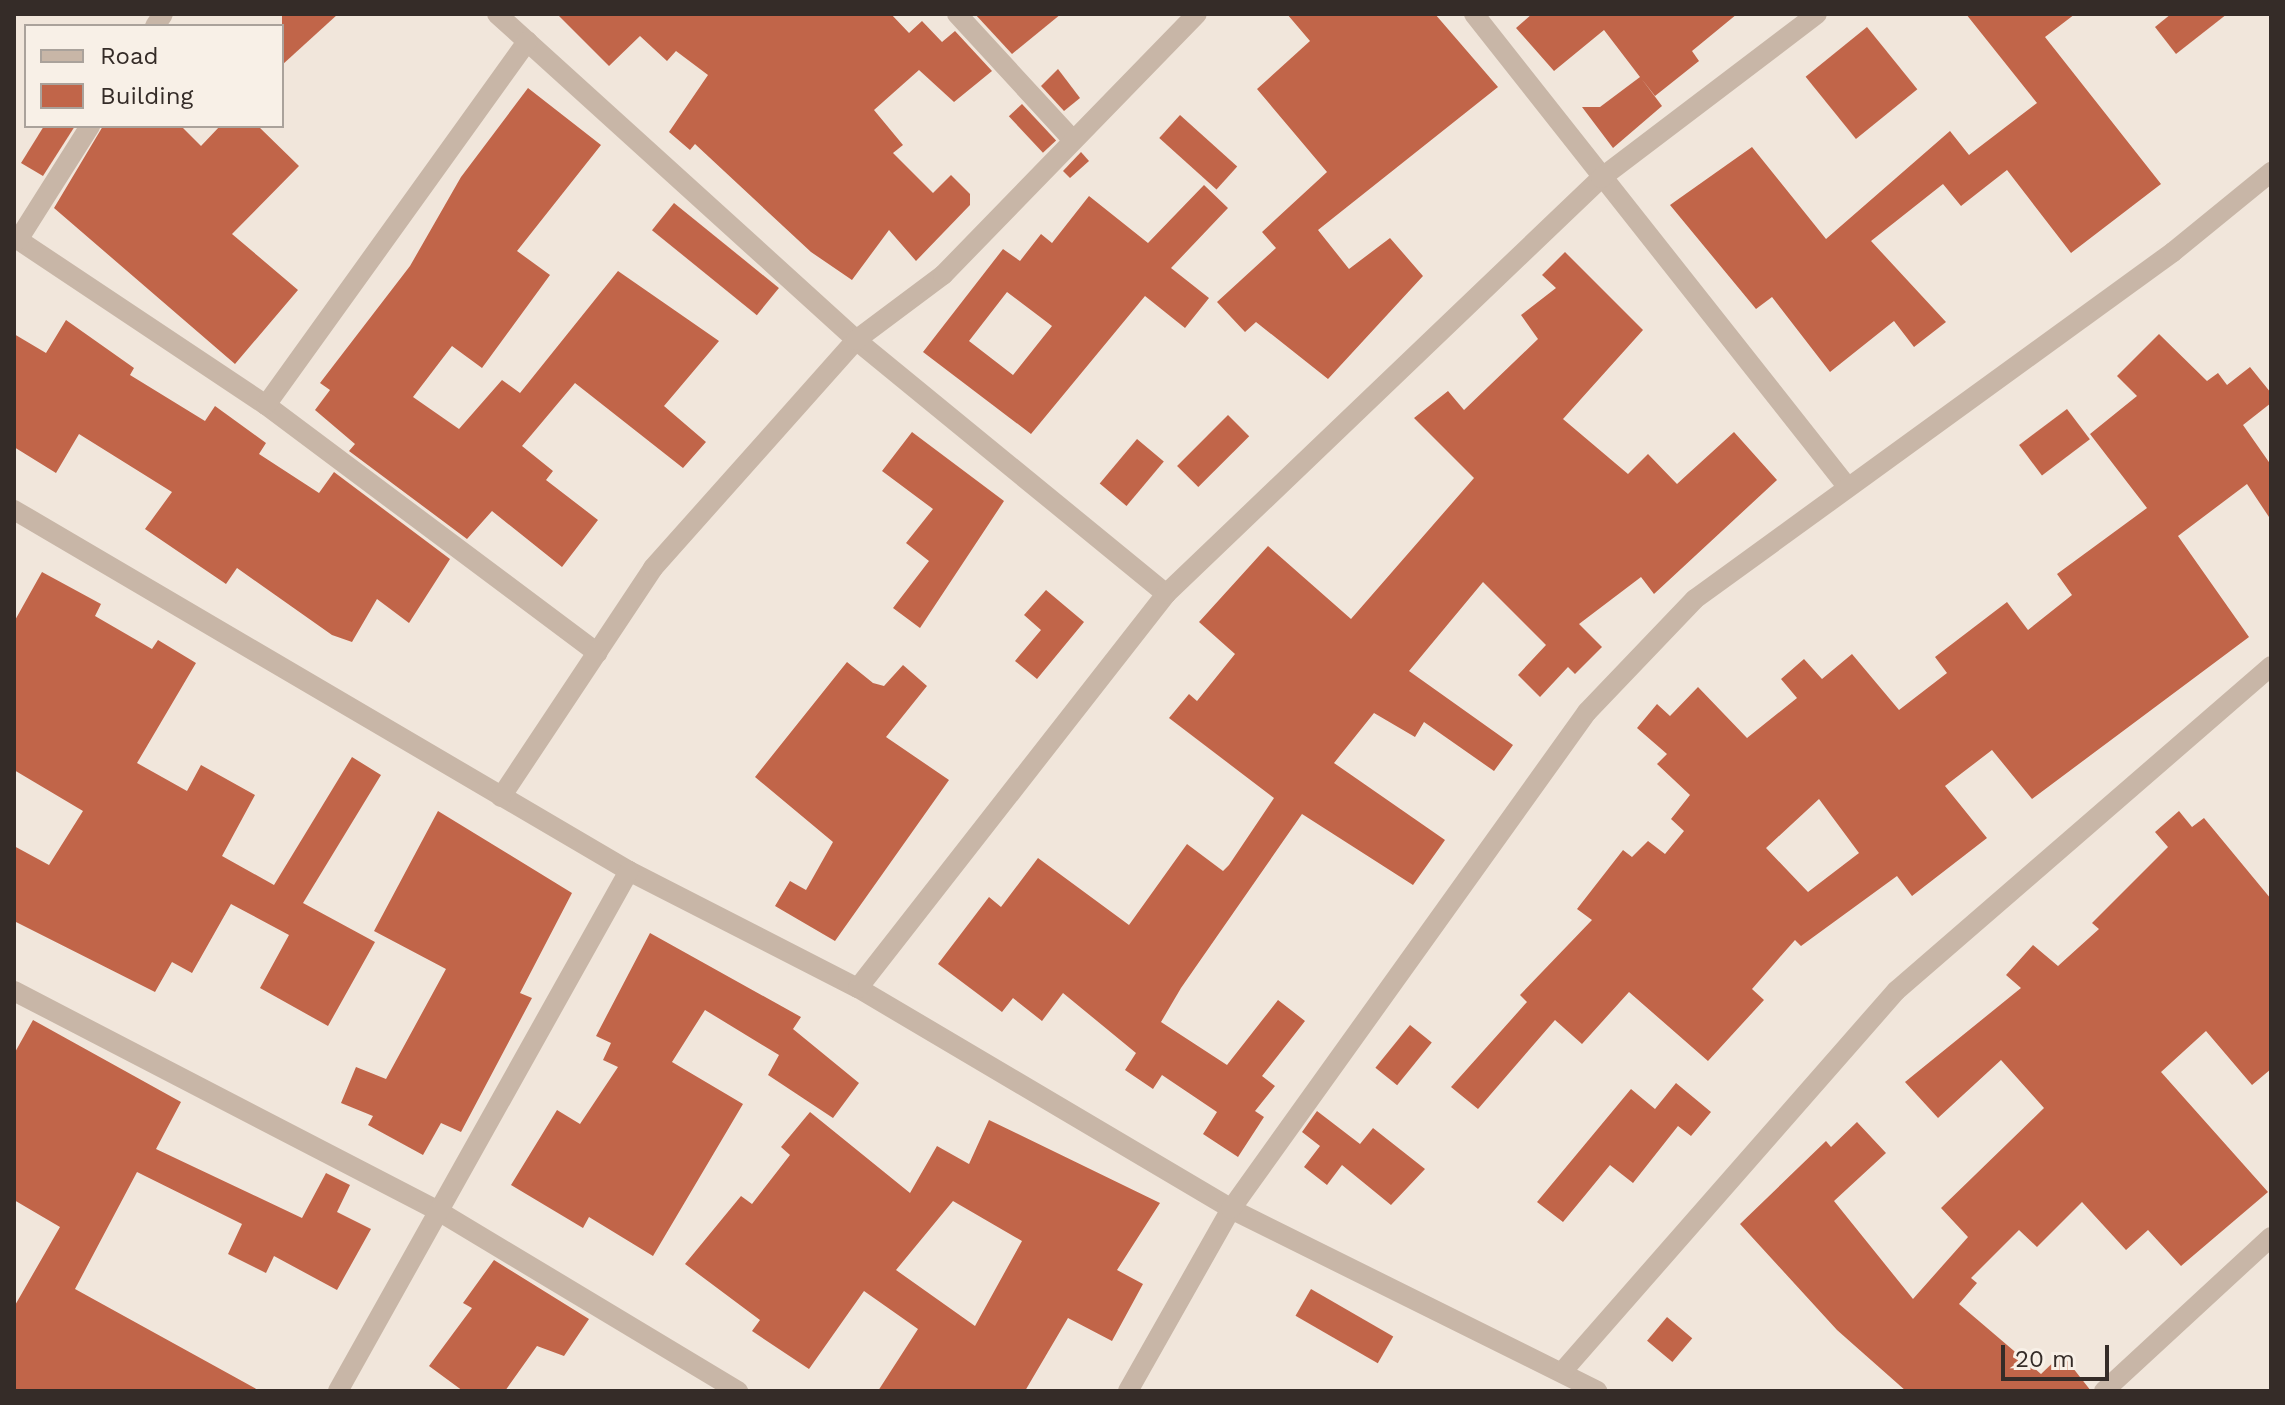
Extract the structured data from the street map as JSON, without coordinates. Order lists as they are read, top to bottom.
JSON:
{
  "legend": ["Road", "Building"],
  "scale_bar": "20 m"
}
